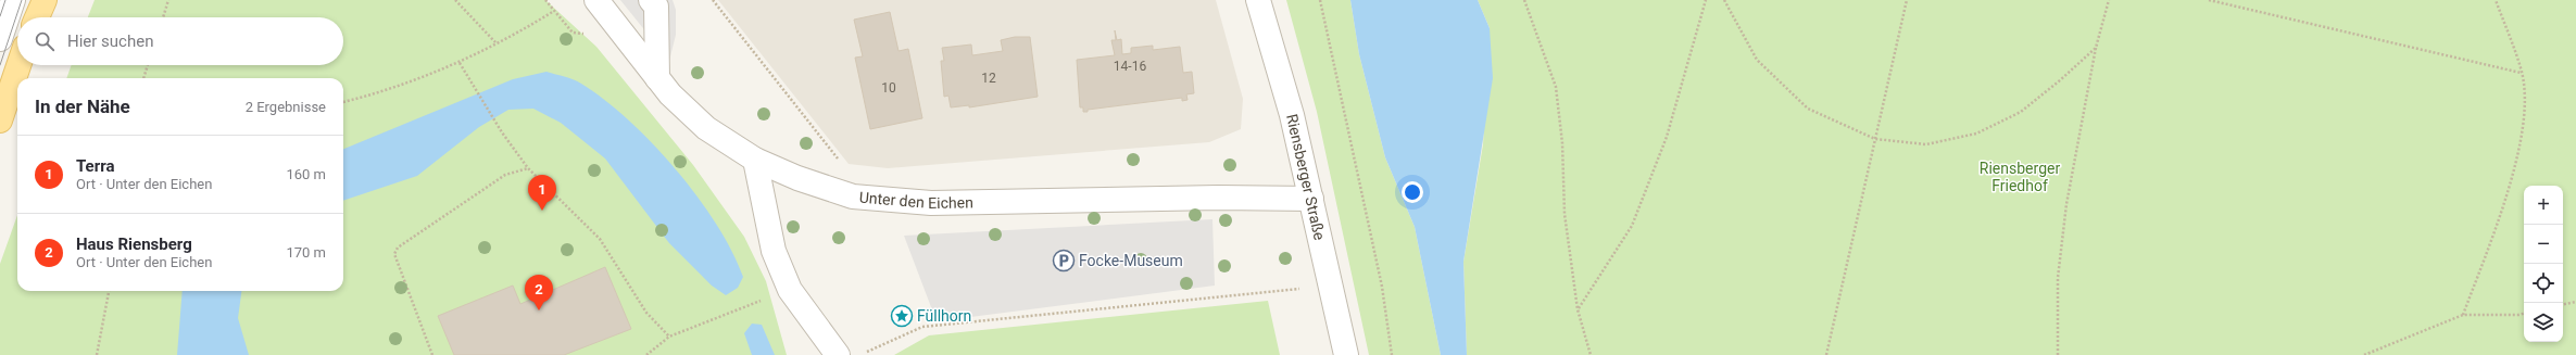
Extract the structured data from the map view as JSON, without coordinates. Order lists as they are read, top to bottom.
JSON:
{
  "streets": {
    "street": ["Riensberger Straße", "Unter den Eichen"]
  },
  "crossings": [
    ["Riensberger Straße", "Unter den Eichen"]
  ],
  "parks": ["Riensberger Friedhof"],
  "places": {
    "parking": ["Focke-Museum"],
    "place": ["Füllhorn"]
  },
  "house_numbers": ["14-16", "12", "10"],
  "page": {
    "search": "Hier suchen",
    "heading": ["In der Nähe", "2 Ergebnisse"],
    "list": [
      {
        "mark": "1",
        "name": "Terra",
        "note": "Ort · Unter den Eichen",
        "value": "160 m"
      },
      {
        "mark": "2",
        "name": "Haus Riensberg",
        "note": "Ort · Unter den Eichen",
        "value": "170 m"
      }
    ],
    "pins": ["1", "2"],
    "map_buttons": ["+", "−"]
  }
}
